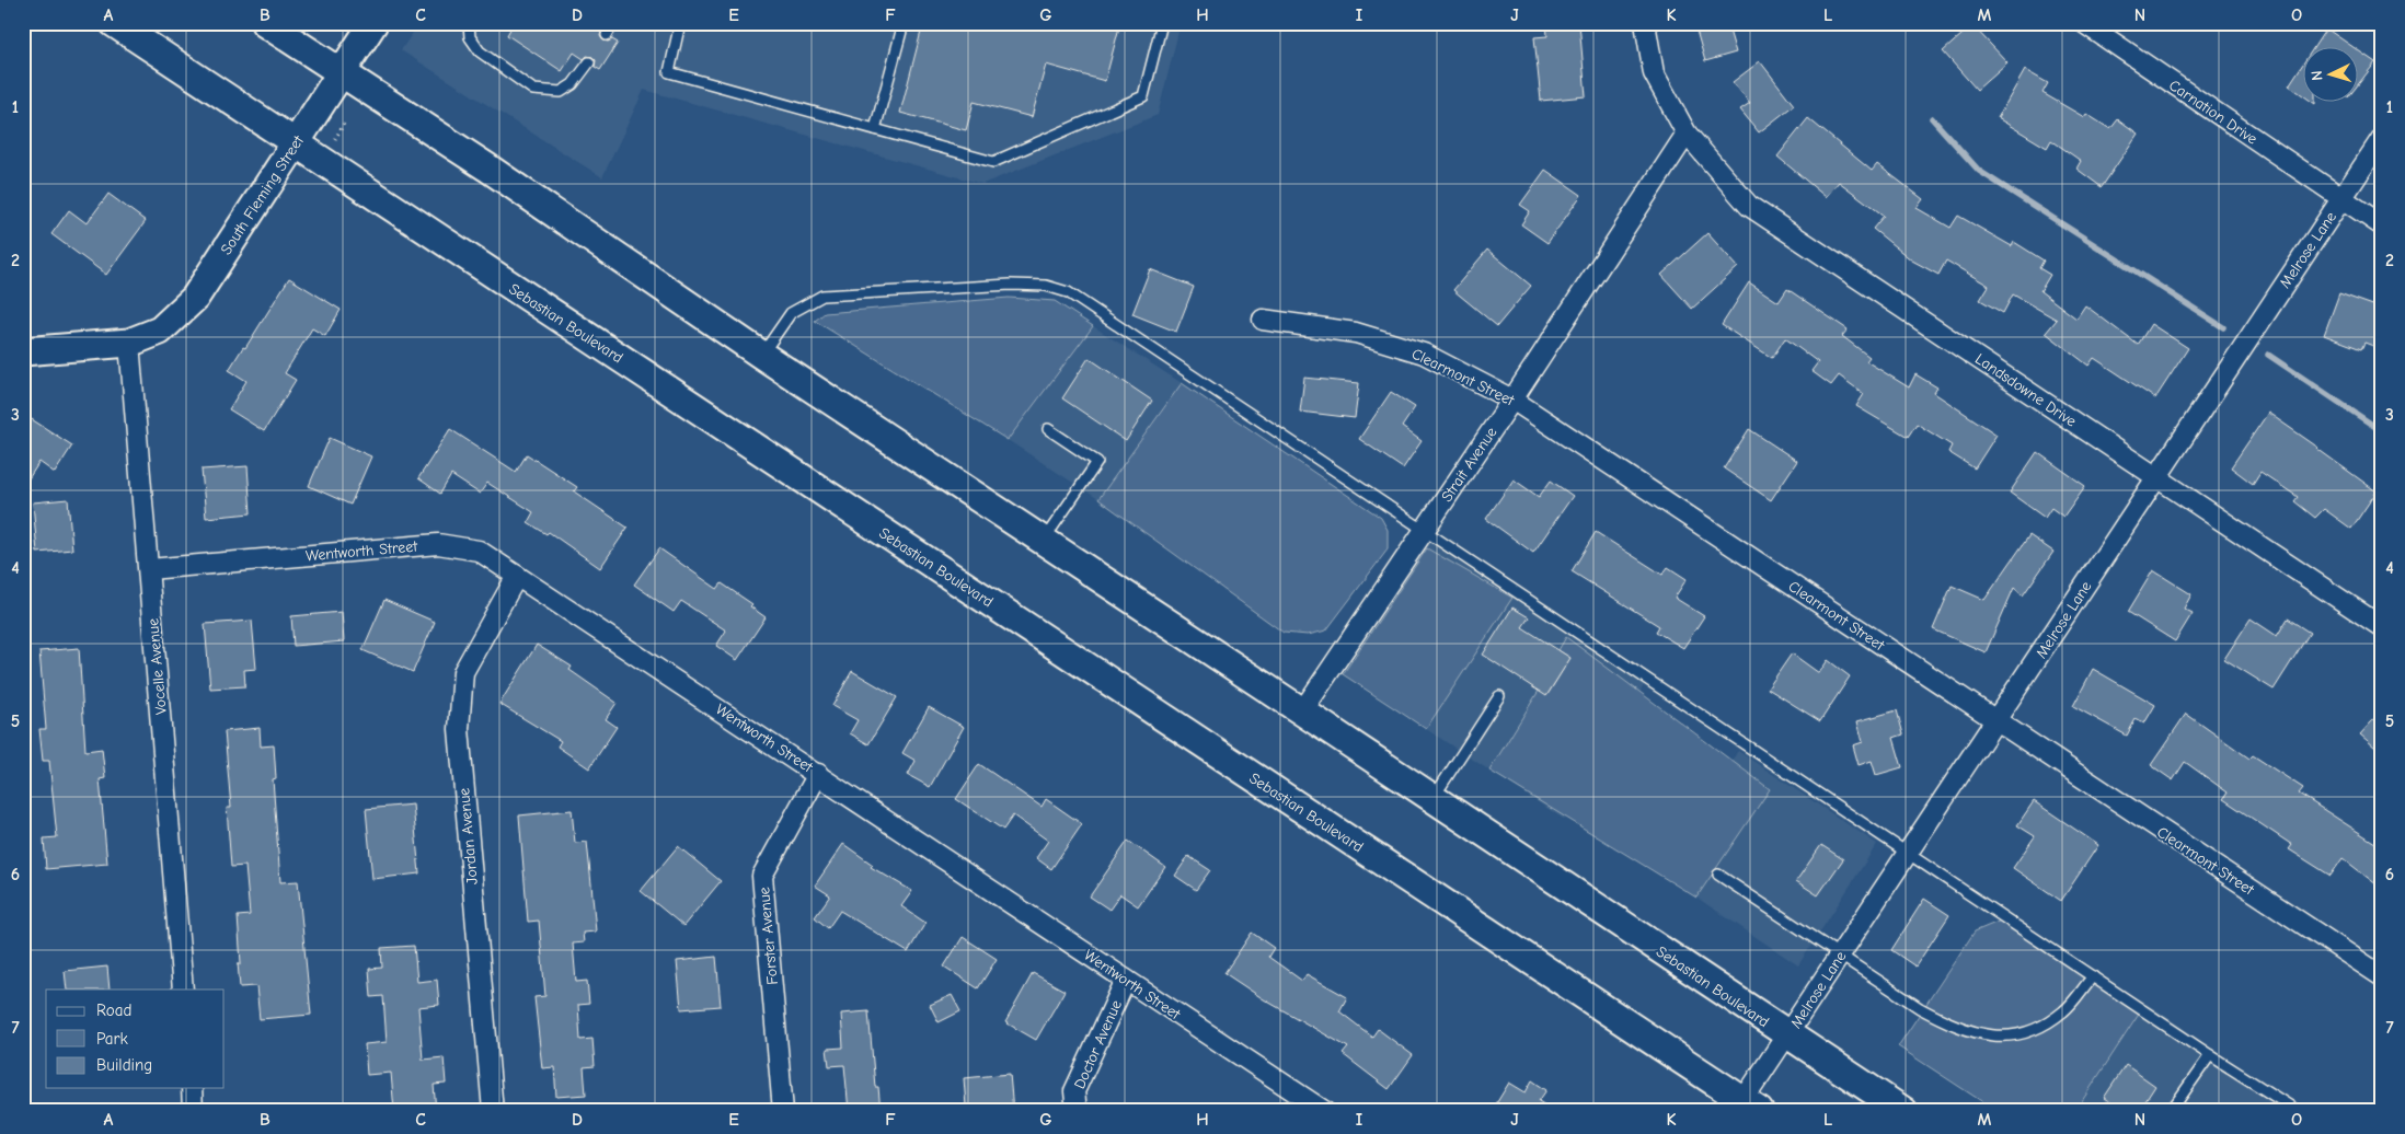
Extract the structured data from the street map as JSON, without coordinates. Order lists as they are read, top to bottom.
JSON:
{
  "streets": {
    "main road": ["South Fleming Street", "Sebastian Boulevard"],
    "street": [
      "Carnation Drive",
      "Melrose Lane",
      "Clearmont Street",
      "Landsdowne Drive",
      "Strait Avenue",
      "Wentworth Street",
      "Vocelle Avenue",
      "Jordan Avenue",
      "Forster Avenue",
      "Doctor Avenue"
    ]
  },
  "crossings": [
    ["Carnation Drive", "Melrose Lane"],
    ["South Fleming Street", "Sebastian Boulevard"],
    ["South Fleming Street", "Vocelle Avenue"],
    ["Melrose Lane", "Sebastian Boulevard"],
    ["Melrose Lane", "Clearmont Street"],
    ["Melrose Lane", "Landsdowne Drive"],
    ["Sebastian Boulevard", "Strait Avenue"],
    ["Clearmont Street", "Strait Avenue"],
    ["Landsdowne Drive", "Strait Avenue"],
    ["Wentworth Street", "Vocelle Avenue"],
    ["Wentworth Street", "Jordan Avenue"],
    ["Wentworth Street", "Forster Avenue"],
    ["Wentworth Street", "Doctor Avenue"]
  ],
  "legend": ["Road", "Park", "Building"],
  "north": "left",
  "grid": {
    "columns": [
      "A",
      "B",
      "C",
      "D",
      "E",
      "F",
      "G",
      "H",
      "I",
      "J",
      "K",
      "L",
      "M",
      "N",
      "O"
    ],
    "rows": [
      "1",
      "2",
      "3",
      "4",
      "5",
      "6",
      "7"
    ]
  }
}
